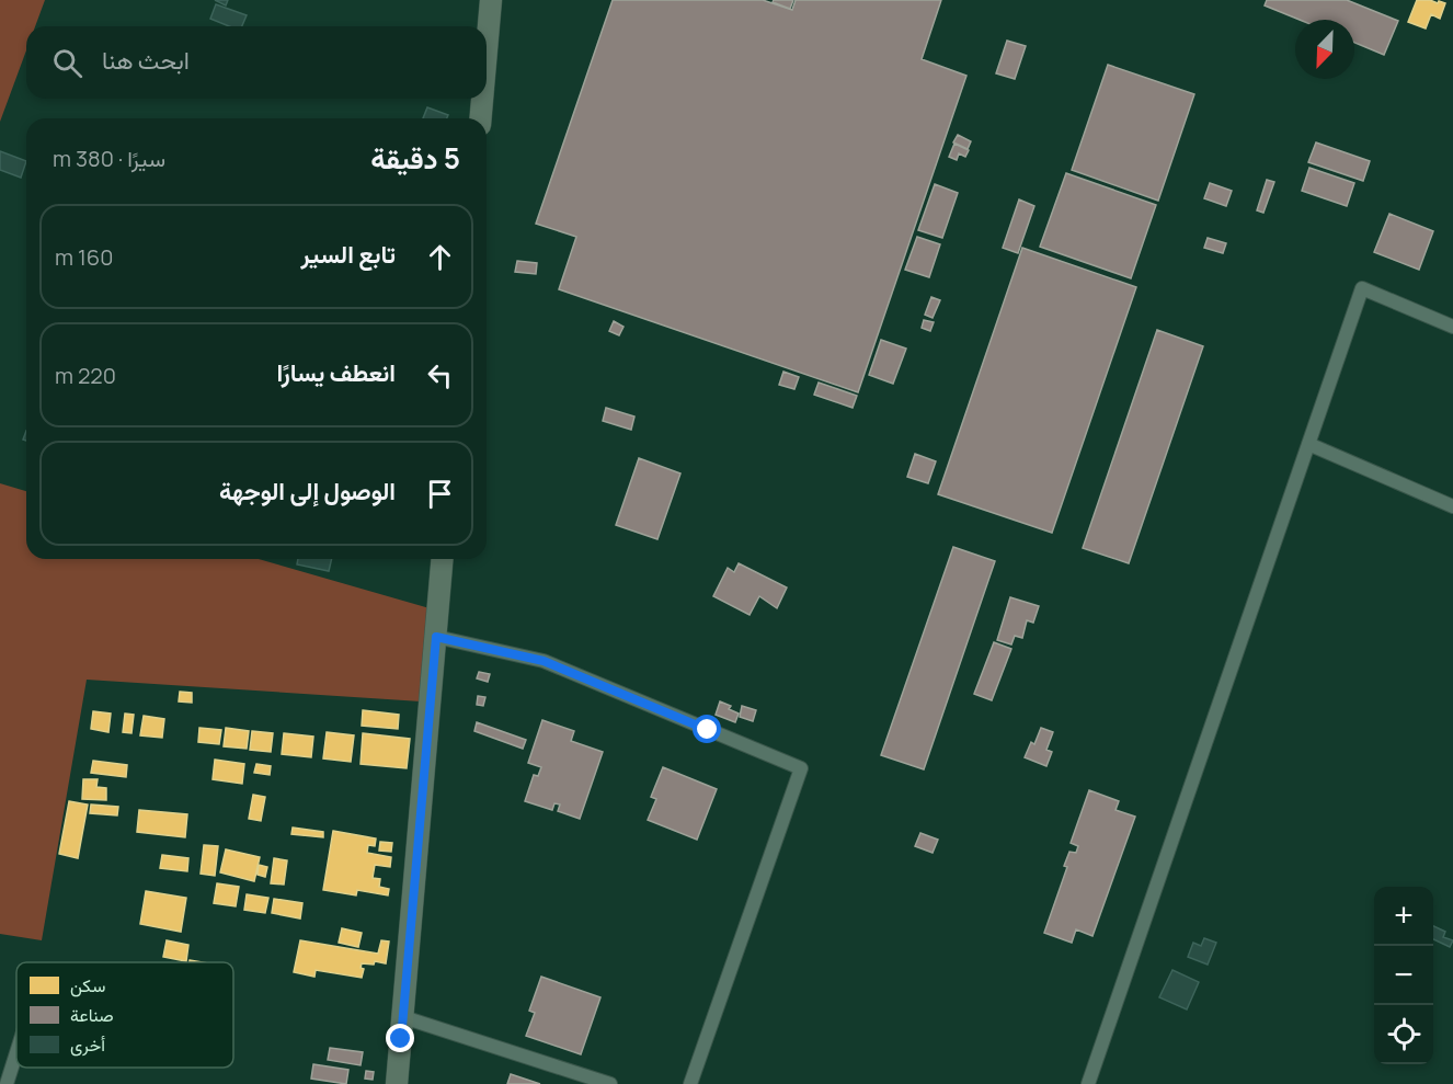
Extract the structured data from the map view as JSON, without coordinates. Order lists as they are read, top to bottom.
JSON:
{
  "legend": ["سكن", "صناعة", "أخرى"],
  "north": "bottom left",
  "page": {
    "search": "ابحث هنا",
    "heading": ["5 دقيقة", "سيرًا · 380 m"],
    "list": [
      ["تابع السير", "160 m"],
      ["انعطف يسارًا", "220 m"],
      "الوصول إلى الوجهة"
    ],
    "map_buttons": ["+", "−"]
  }
}
